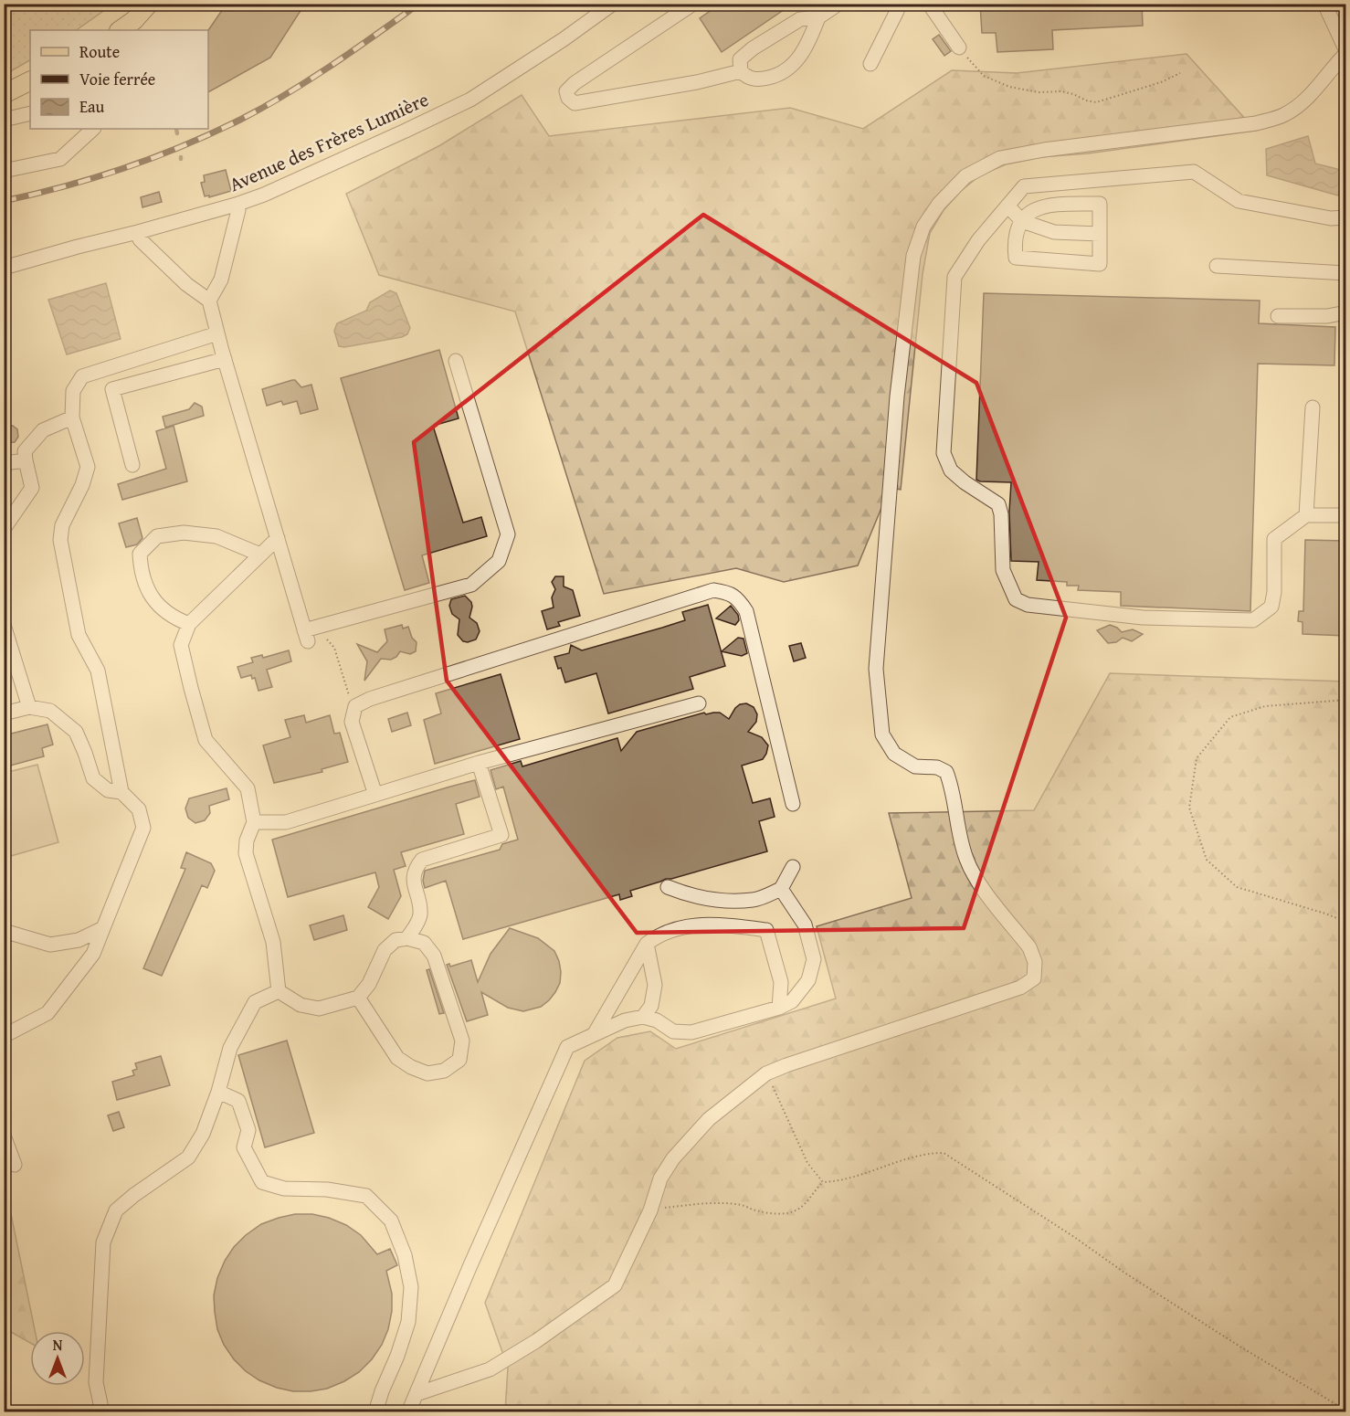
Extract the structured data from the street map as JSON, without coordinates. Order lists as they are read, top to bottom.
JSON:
{
  "streets": {
    "street": ["Avenue des Frères Lumière"]
  },
  "legend": ["Route", "Voie ferrée", "Eau"],
  "north": "top"
}
